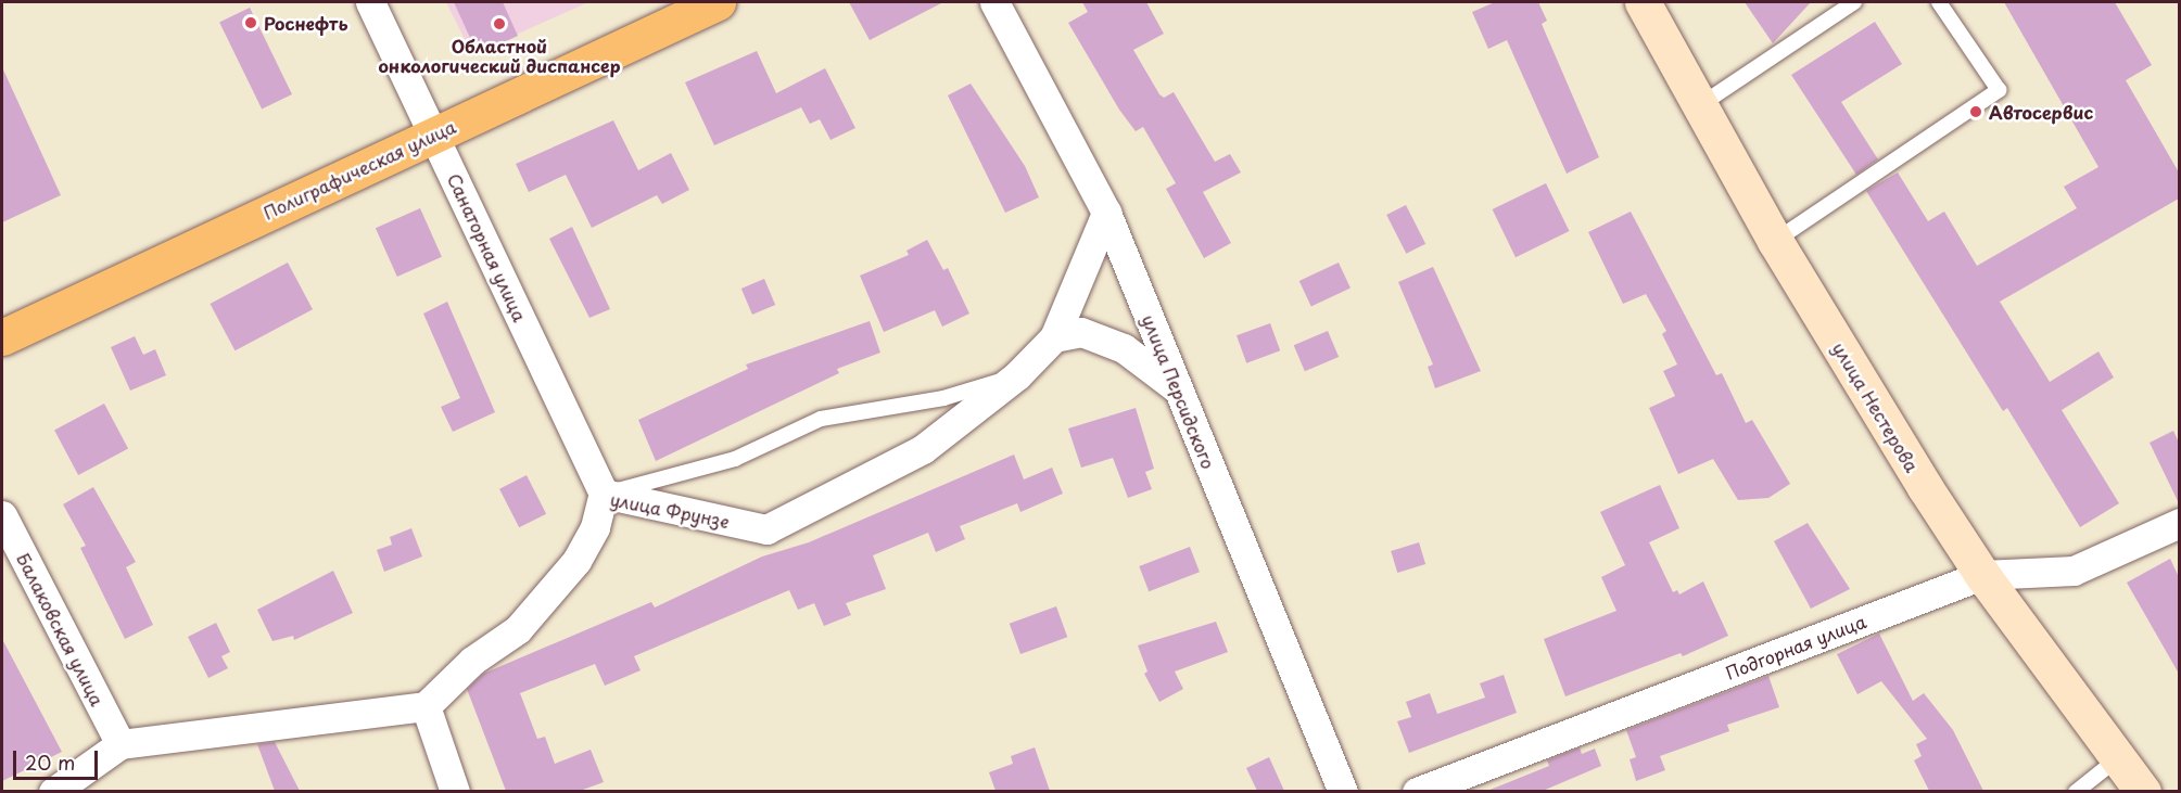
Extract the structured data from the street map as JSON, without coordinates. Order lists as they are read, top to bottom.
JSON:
{
  "streets": {
    "main road": ["Полиграфическая улица", "улица Нестерова"],
    "street": [
      "Санаторная улица",
      "улица Персидского",
      "улица Фрунзе",
      "Балаковская улица",
      "Подгорная улица"
    ]
  },
  "crossings": [
    ["Полиграфическая улица", "Санаторная улица"],
    ["Санаторная улица", "улица Фрунзе"],
    ["улица Персидского", "улица Фрунзе"],
    ["улица Нестерова", "Подгорная улица"]
  ],
  "places": ["Роснефть", "Областной онкологический диспансер", "Автосервис"],
  "scale_bar": "20 m"
}
